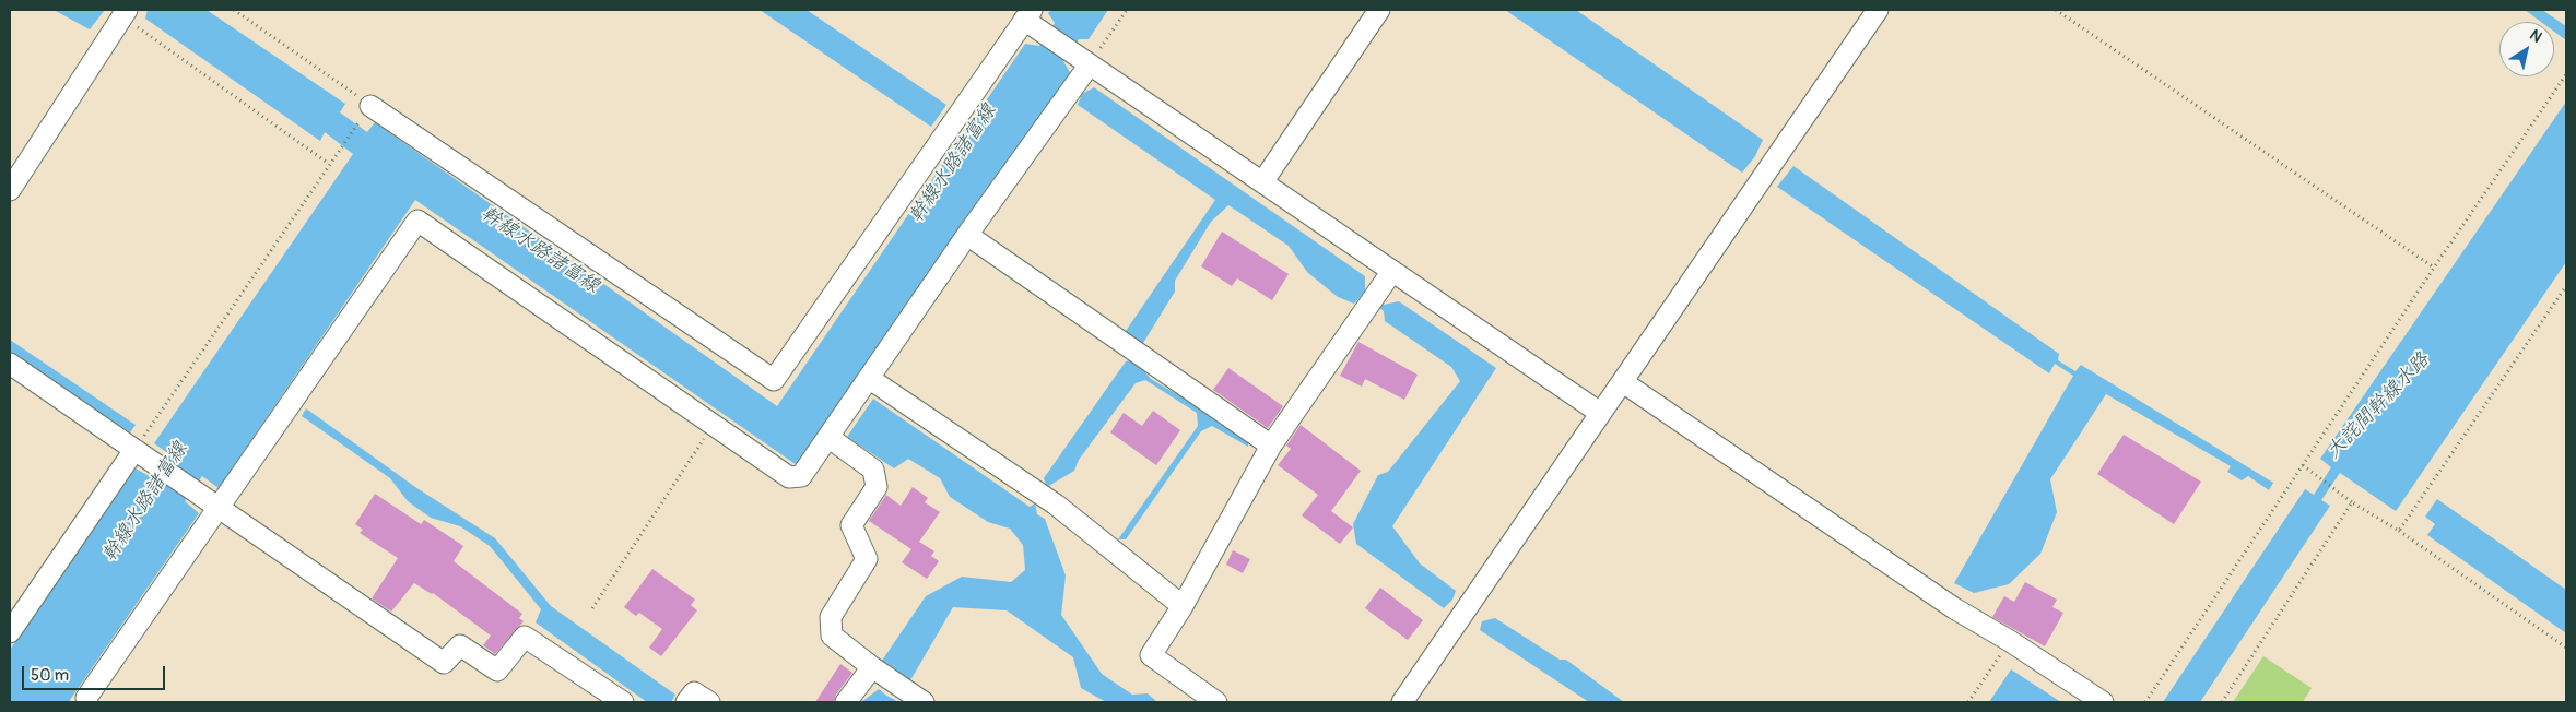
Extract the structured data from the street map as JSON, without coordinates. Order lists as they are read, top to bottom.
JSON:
{
  "water": ["幹線水路諸富線", "大詫間幹線水路"],
  "scale_bar": "50 m",
  "north": "top right"
}
